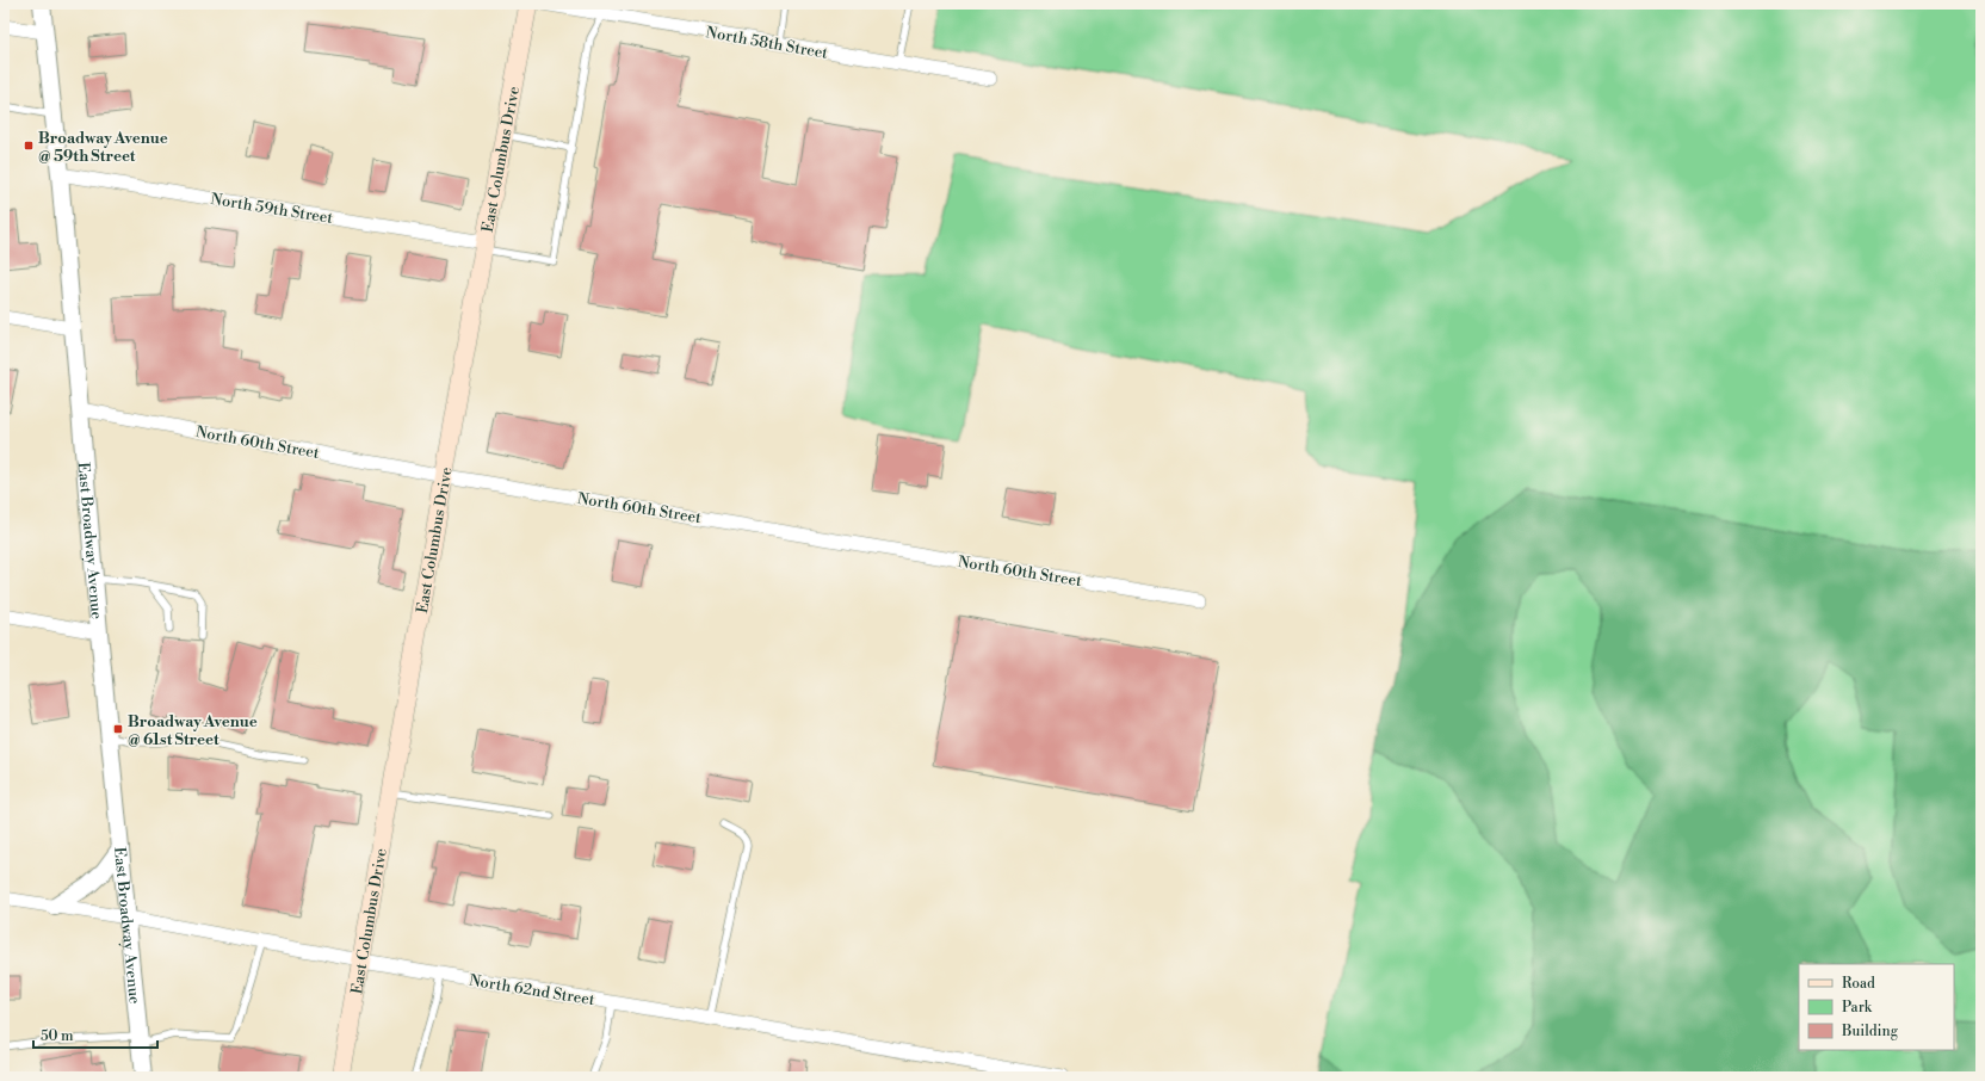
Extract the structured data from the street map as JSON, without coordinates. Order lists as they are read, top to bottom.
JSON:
{
  "streets": {
    "main road": ["East Columbus Drive"],
    "street": [
      "North 58th Street",
      "North 59th Street",
      "North 60th Street",
      "East Broadway Avenue",
      "North 62nd Street"
    ]
  },
  "crossings": [
    ["East Columbus Drive", "North 59th Street"],
    ["East Columbus Drive", "North 60th Street"],
    ["East Columbus Drive", "North 62nd Street"],
    ["North 59th Street", "East Broadway Avenue"],
    ["North 60th Street", "East Broadway Avenue"],
    ["East Broadway Avenue", "North 62nd Street"]
  ],
  "places": {
    "transit": ["Broadway Avenue @ 59th Street", "Broadway Avenue @ 61st Street"]
  },
  "legend": ["Road", "Park", "Building"],
  "scale_bar": "50 m"
}
